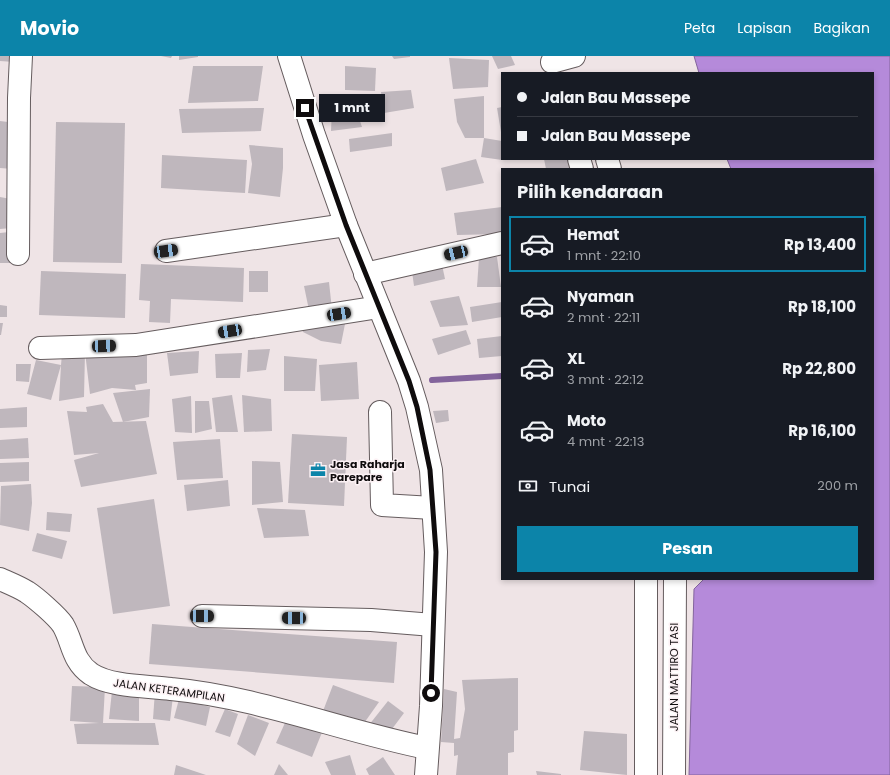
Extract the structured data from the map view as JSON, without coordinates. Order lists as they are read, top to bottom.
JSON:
{
  "streets": {
    "main road": ["JALAN MATTIRO TASI", "JALAN KETERAMPILAN"]
  },
  "places": {
    "office": ["Jasa Raharja Parepare"]
  },
  "page": {
    "header": "Movio",
    "nav": ["Peta", "Lapisan", "Bagikan"],
    "banner": ["Jalan Bau Massepe", "Jalan Bau Massepe"],
    "bubble": "1 mnt",
    "heading": "Pilih kendaraan",
    "list": [
      {
        "name": "Hemat",
        "note": "1 mnt · 22:10",
        "value": "Rp 13,400"
      },
      {
        "name": "Nyaman",
        "note": "2 mnt · 22:11",
        "value": "Rp 18,100"
      },
      {
        "name": "XL",
        "note": "3 mnt · 22:12",
        "value": "Rp 22,800"
      },
      {
        "name": "Moto",
        "note": "4 mnt · 22:13",
        "value": "Rp 16,100"
      }
    ],
    "pay": ["Tunai", "200 m"],
    "buttons": "Pesan"
  }
}
